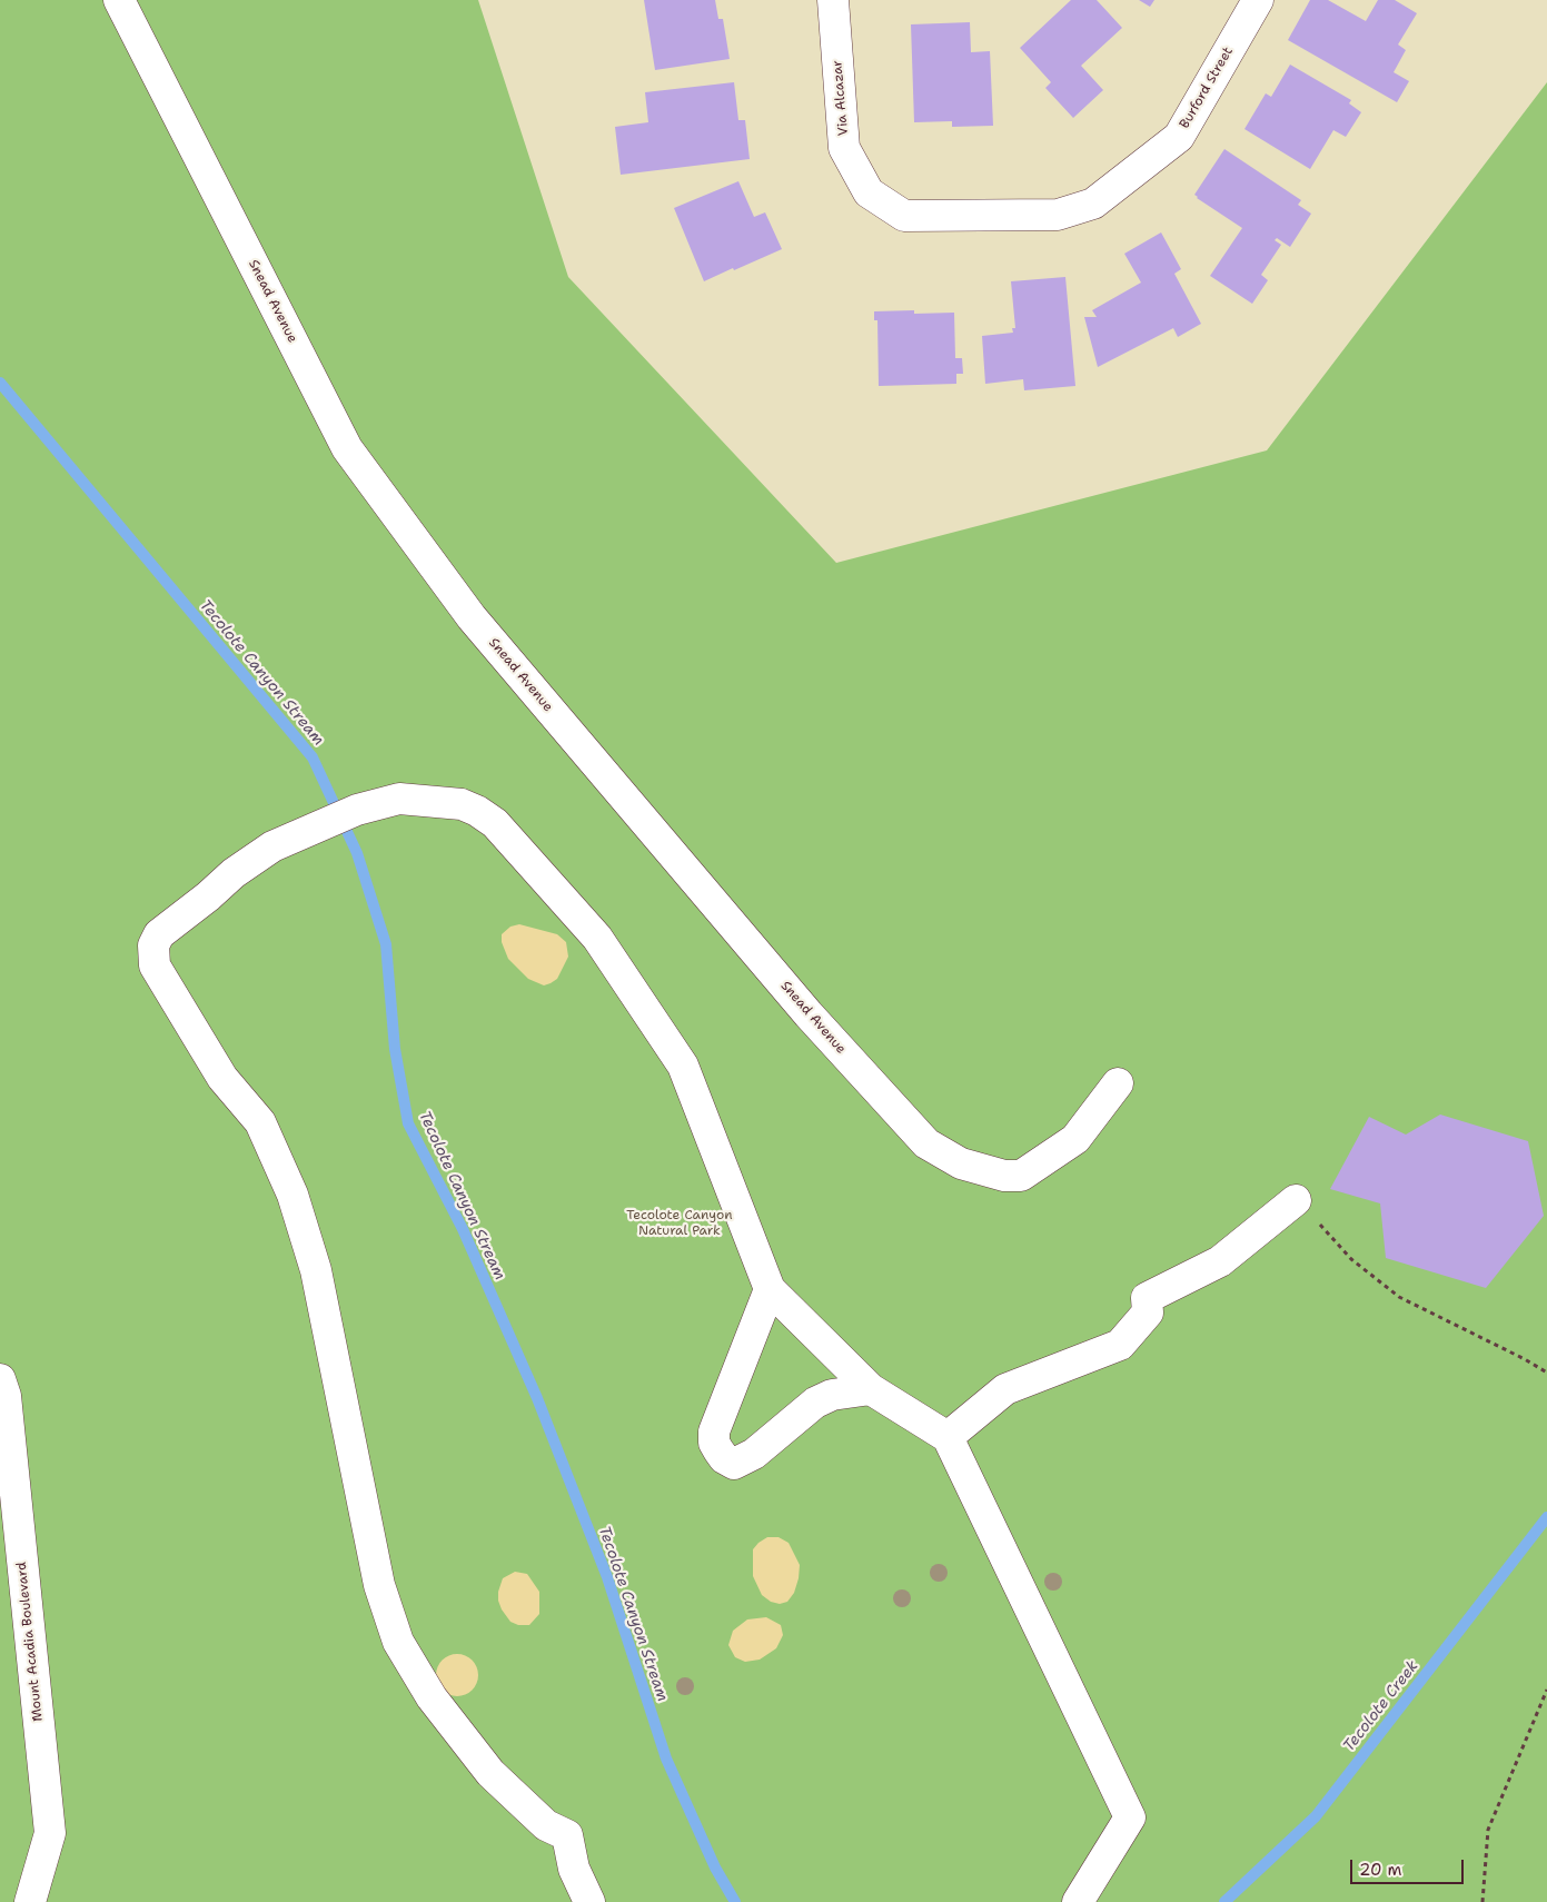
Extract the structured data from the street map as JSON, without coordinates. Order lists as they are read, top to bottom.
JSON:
{
  "streets": {
    "street": [
      "Burford Street",
      "Via Alcazar",
      "Snead Avenue",
      "Mount Acadia Boulevard"
    ]
  },
  "crossings": [
    ["Burford Street", "Via Alcazar"]
  ],
  "water": ["Tecolote Canyon Stream", "Tecolote Creek"],
  "parks": ["Tecolote Canyon Natural Park"],
  "scale_bar": "20 m"
}
